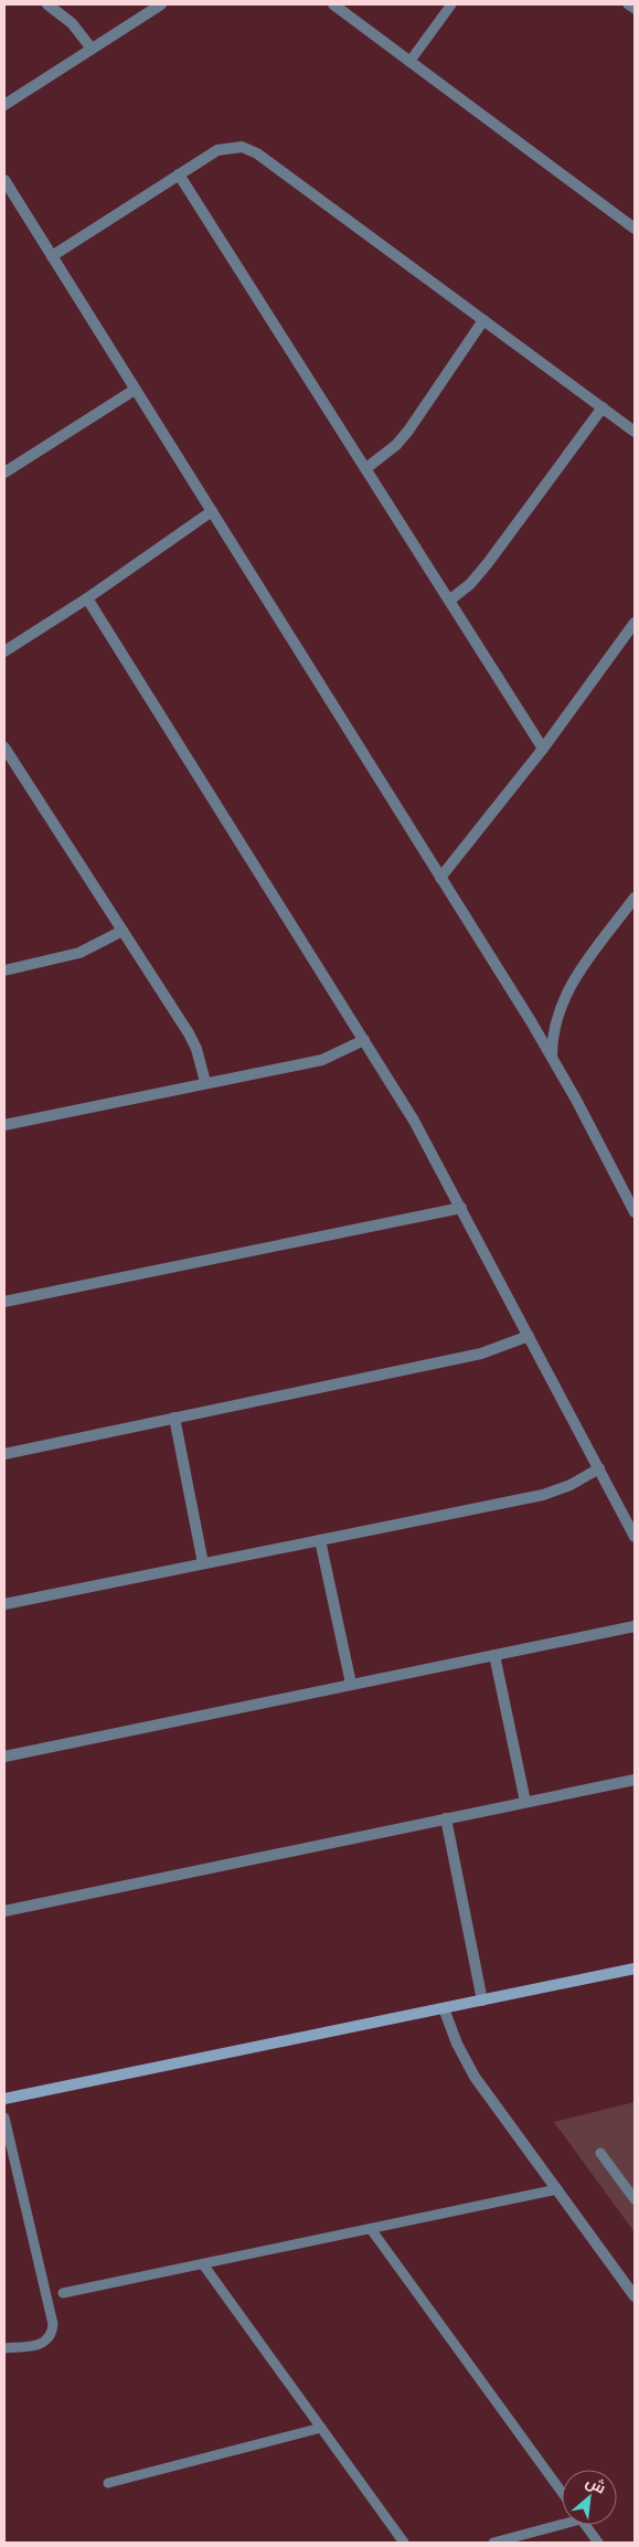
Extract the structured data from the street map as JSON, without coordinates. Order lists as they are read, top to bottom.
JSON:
{
  "north": "top right"
}
